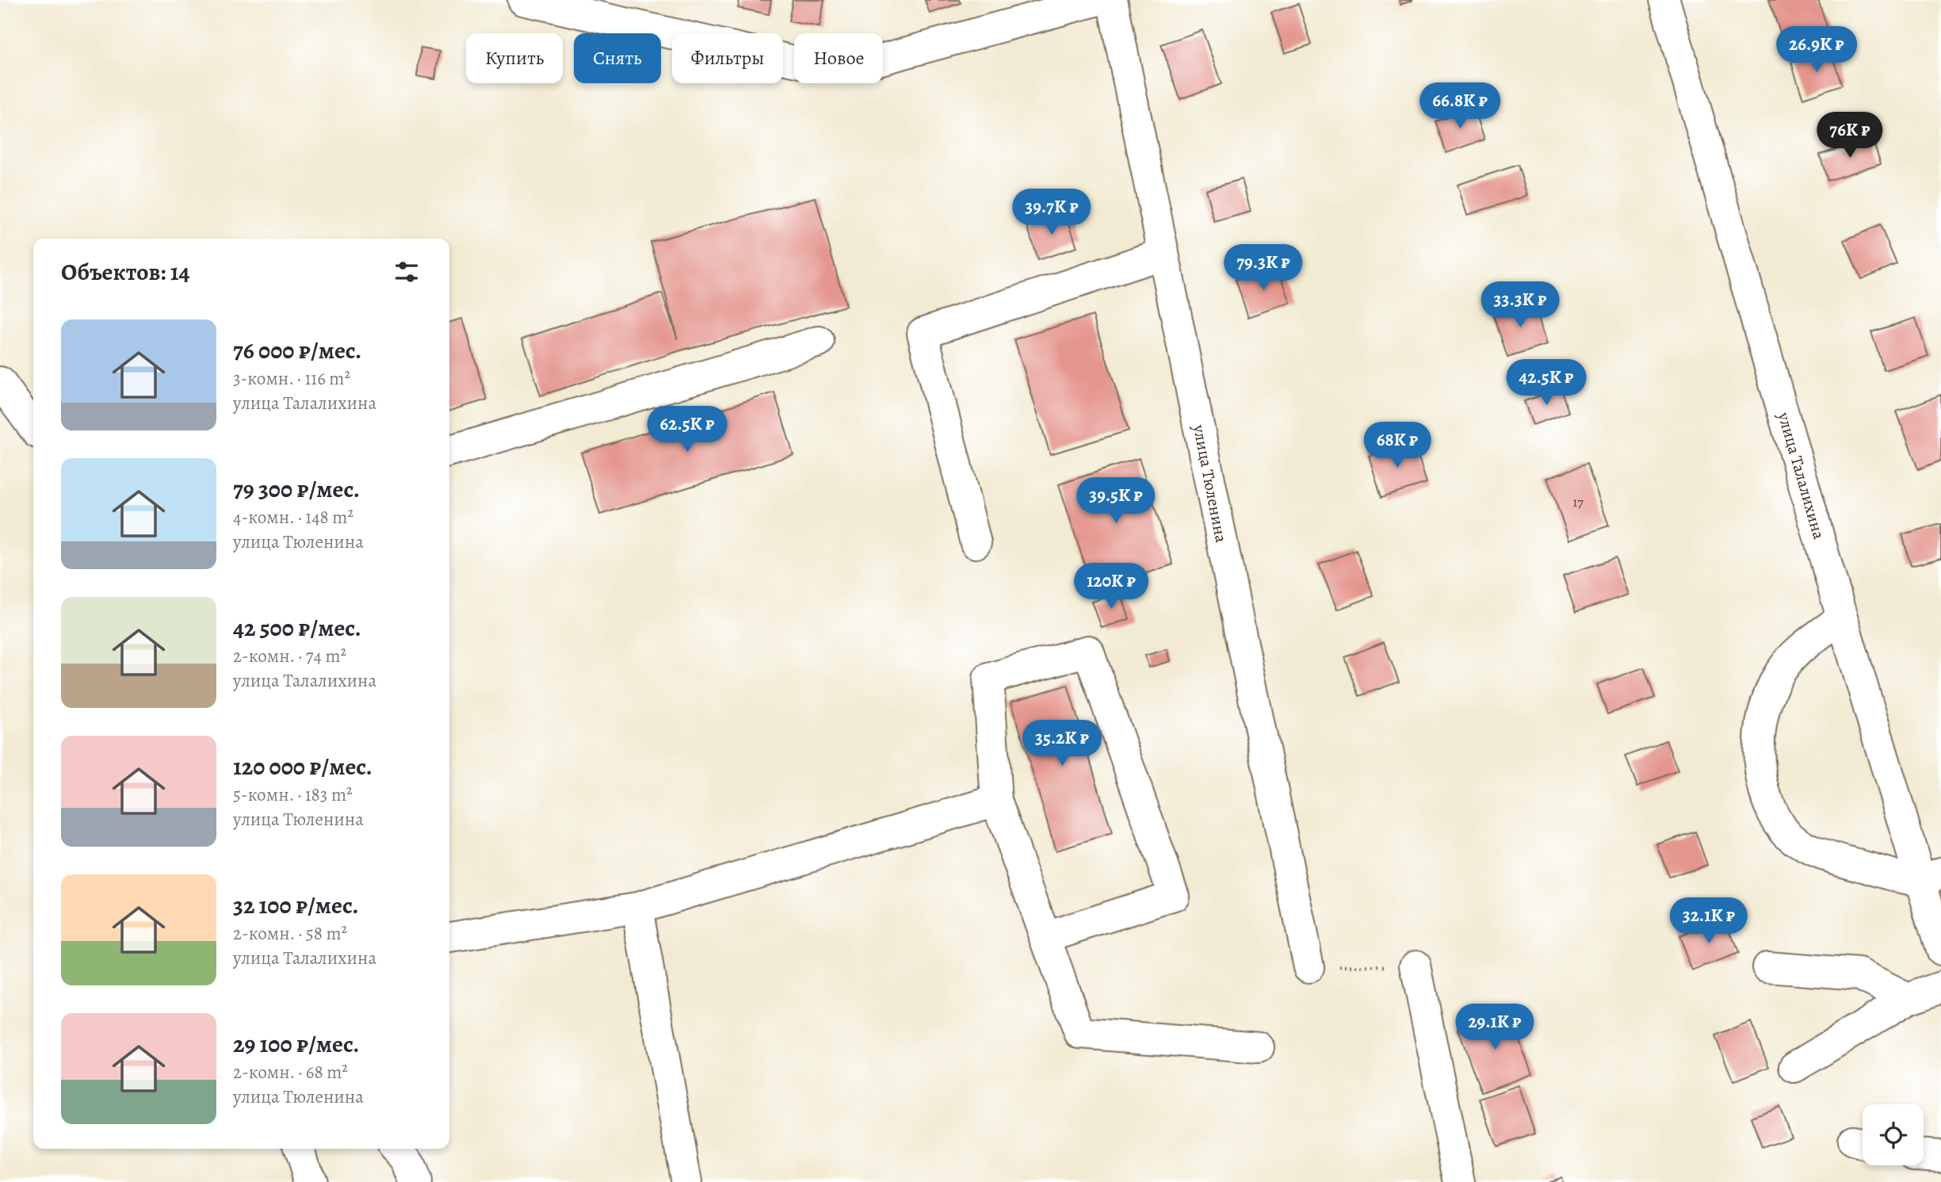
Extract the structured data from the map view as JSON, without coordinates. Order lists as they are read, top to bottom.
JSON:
{
  "streets": {
    "street": ["улица Талалихина", "улица Тюленина"]
  },
  "house_numbers": ["17"],
  "page": {
    "price": [
      "26.9K ₽",
      "66.8K ₽",
      "76K ₽",
      "39.7K ₽",
      "79.3K ₽",
      "33.3K ₽",
      "42.5K ₽",
      "62.5K ₽",
      "68K ₽",
      "39.5K ₽",
      "120K ₽",
      "35.2K ₽",
      "32.1K ₽",
      "29.1K ₽"
    ],
    "chip": [
      "Купить",
      "Снять",
      "Фильтры",
      "Новое"
    ],
    "heading": "Объектов: 14",
    "list": [
      {
        "name": "76 000 ₽/мес.",
        "note": "3-комн. · 116 m² · улица Талалихина"
      },
      {
        "name": "79 300 ₽/мес.",
        "note": "4-комн. · 148 m² · улица Тюленина"
      },
      {
        "name": "42 500 ₽/мес.",
        "note": "2-комн. · 74 m² · улица Талалихина"
      },
      {
        "name": "120 000 ₽/мес.",
        "note": "5-комн. · 183 m² · улица Тюленина"
      },
      {
        "name": "32 100 ₽/мес.",
        "note": "2-комн. · 58 m² · улица Талалихина"
      },
      {
        "name": "29 100 ₽/мес.",
        "note": "2-комн. · 68 m² · улица Тюленина"
      }
    ]
  }
}
